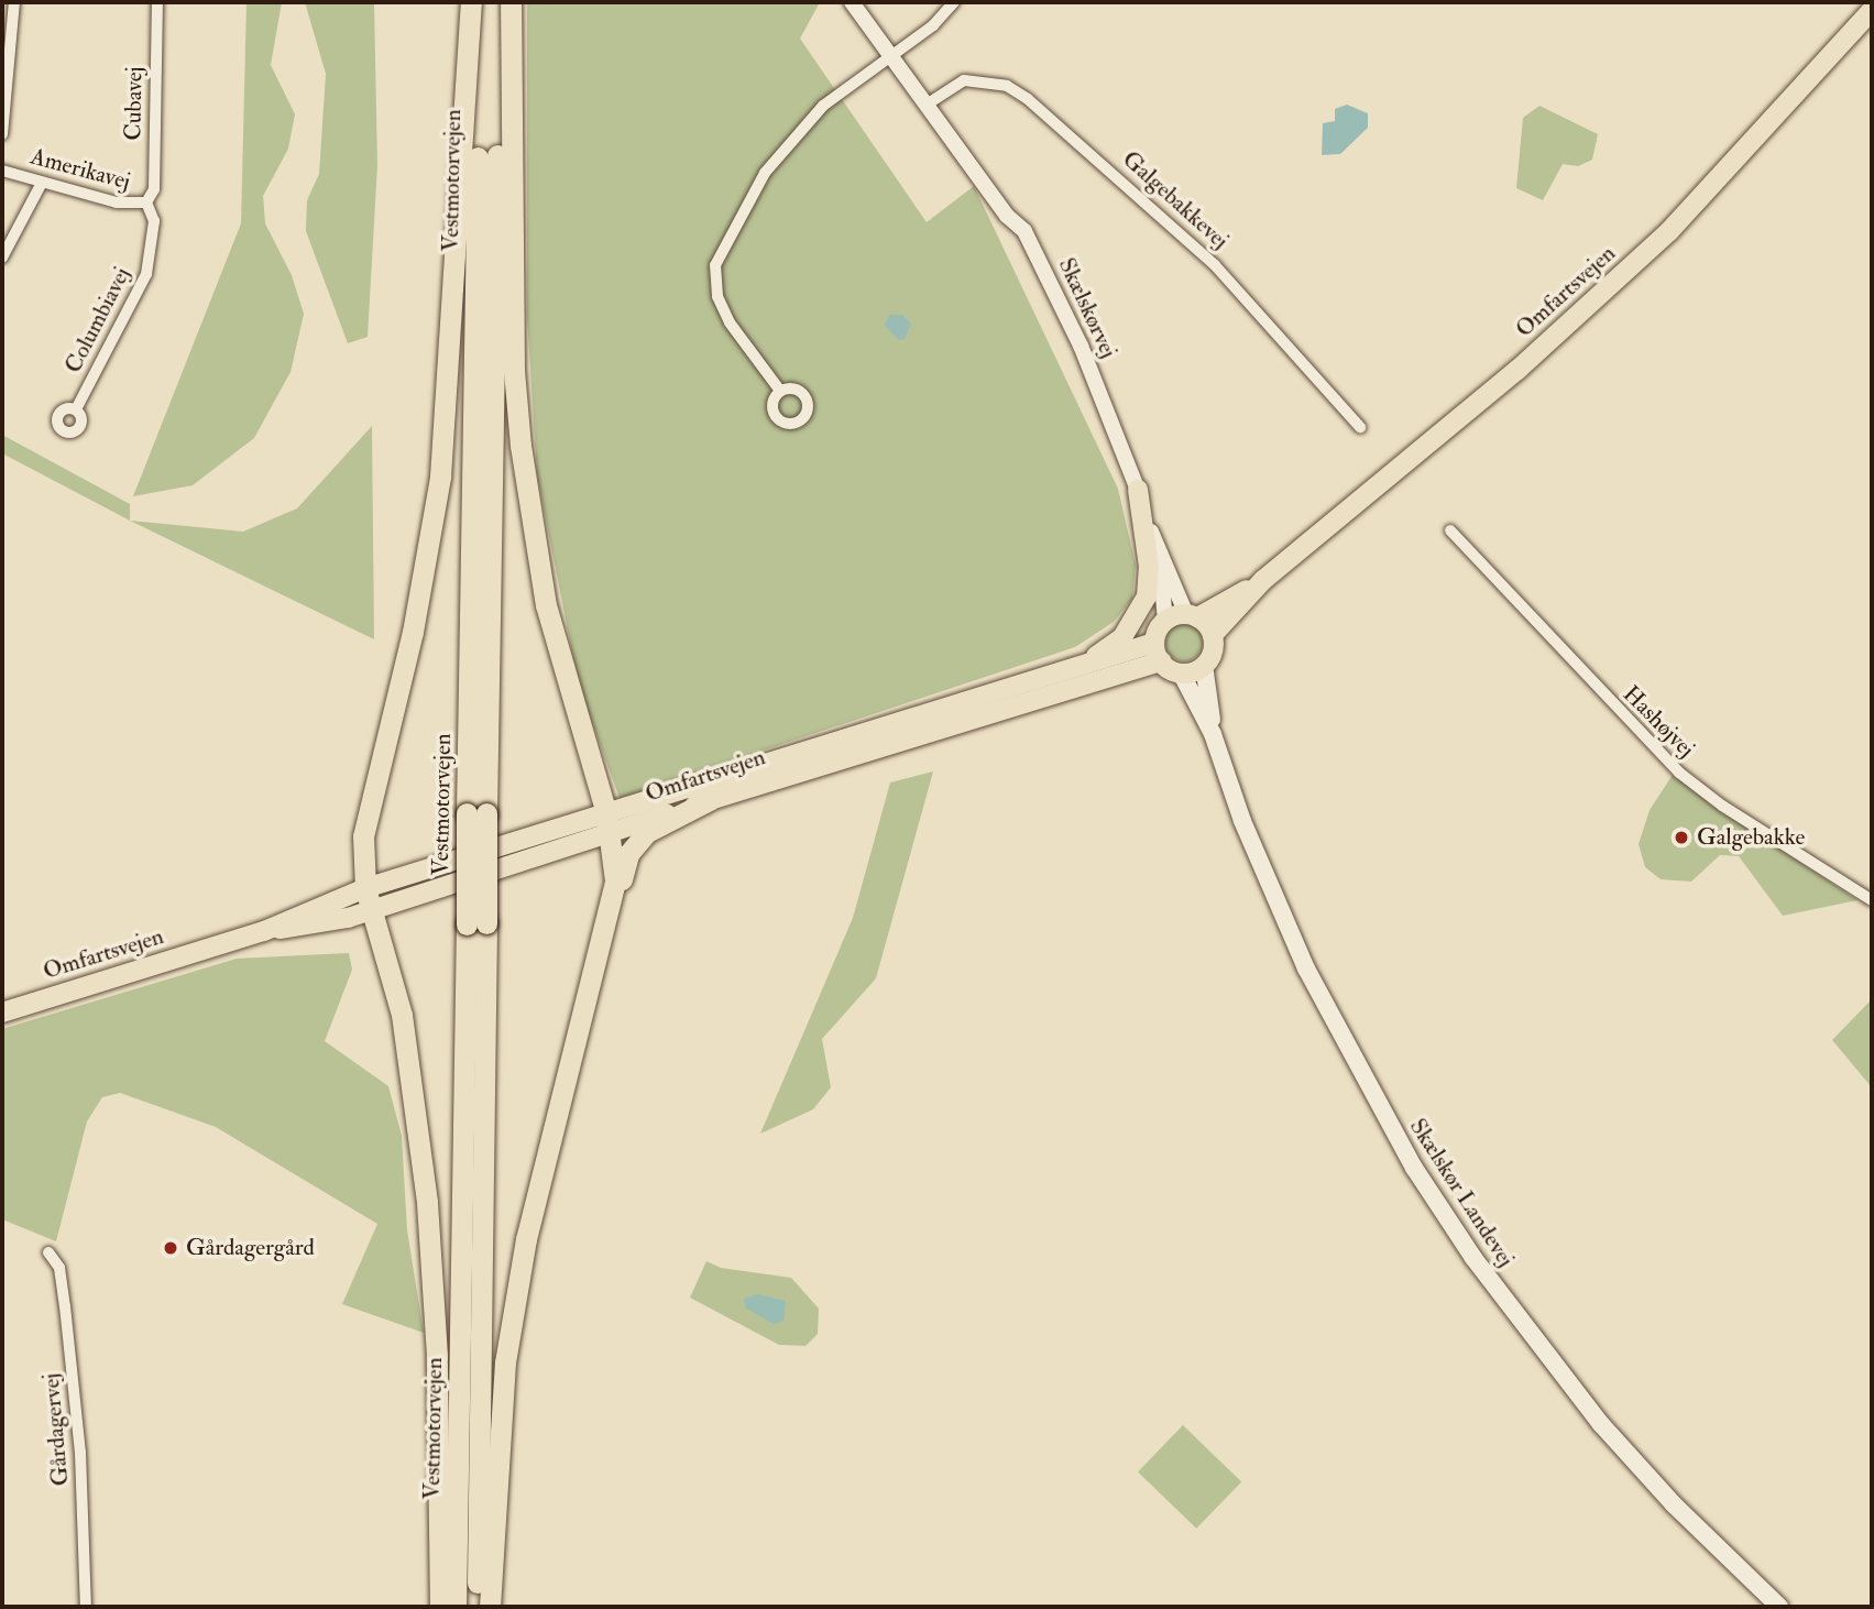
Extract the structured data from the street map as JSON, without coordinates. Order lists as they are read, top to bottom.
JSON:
{
  "streets": {
    "highway": ["Vestmotorvejen"],
    "main road": ["Omfartsvejen", "Skælskør Landevej"],
    "street": [
      "Cubavej",
      "Amerikavej",
      "Galgebakkevej",
      "Skælskørvej",
      "Columbiavej",
      "Hashøjvej",
      "Gårdagervej"
    ]
  },
  "crossings": [
    ["Cubavej", "Amerikavej"],
    ["Cubavej", "Columbiavej"],
    ["Amerikavej", "Columbiavej"],
    ["Galgebakkevej", "Skælskørvej"],
    ["Omfartsvejen", "Skælskørvej"],
    ["Omfartsvejen", "Skælskør Landevej"],
    ["Skælskørvej", "Skælskør Landevej"]
  ],
  "places": ["Galgebakke", "Gårdagergård"]
}
